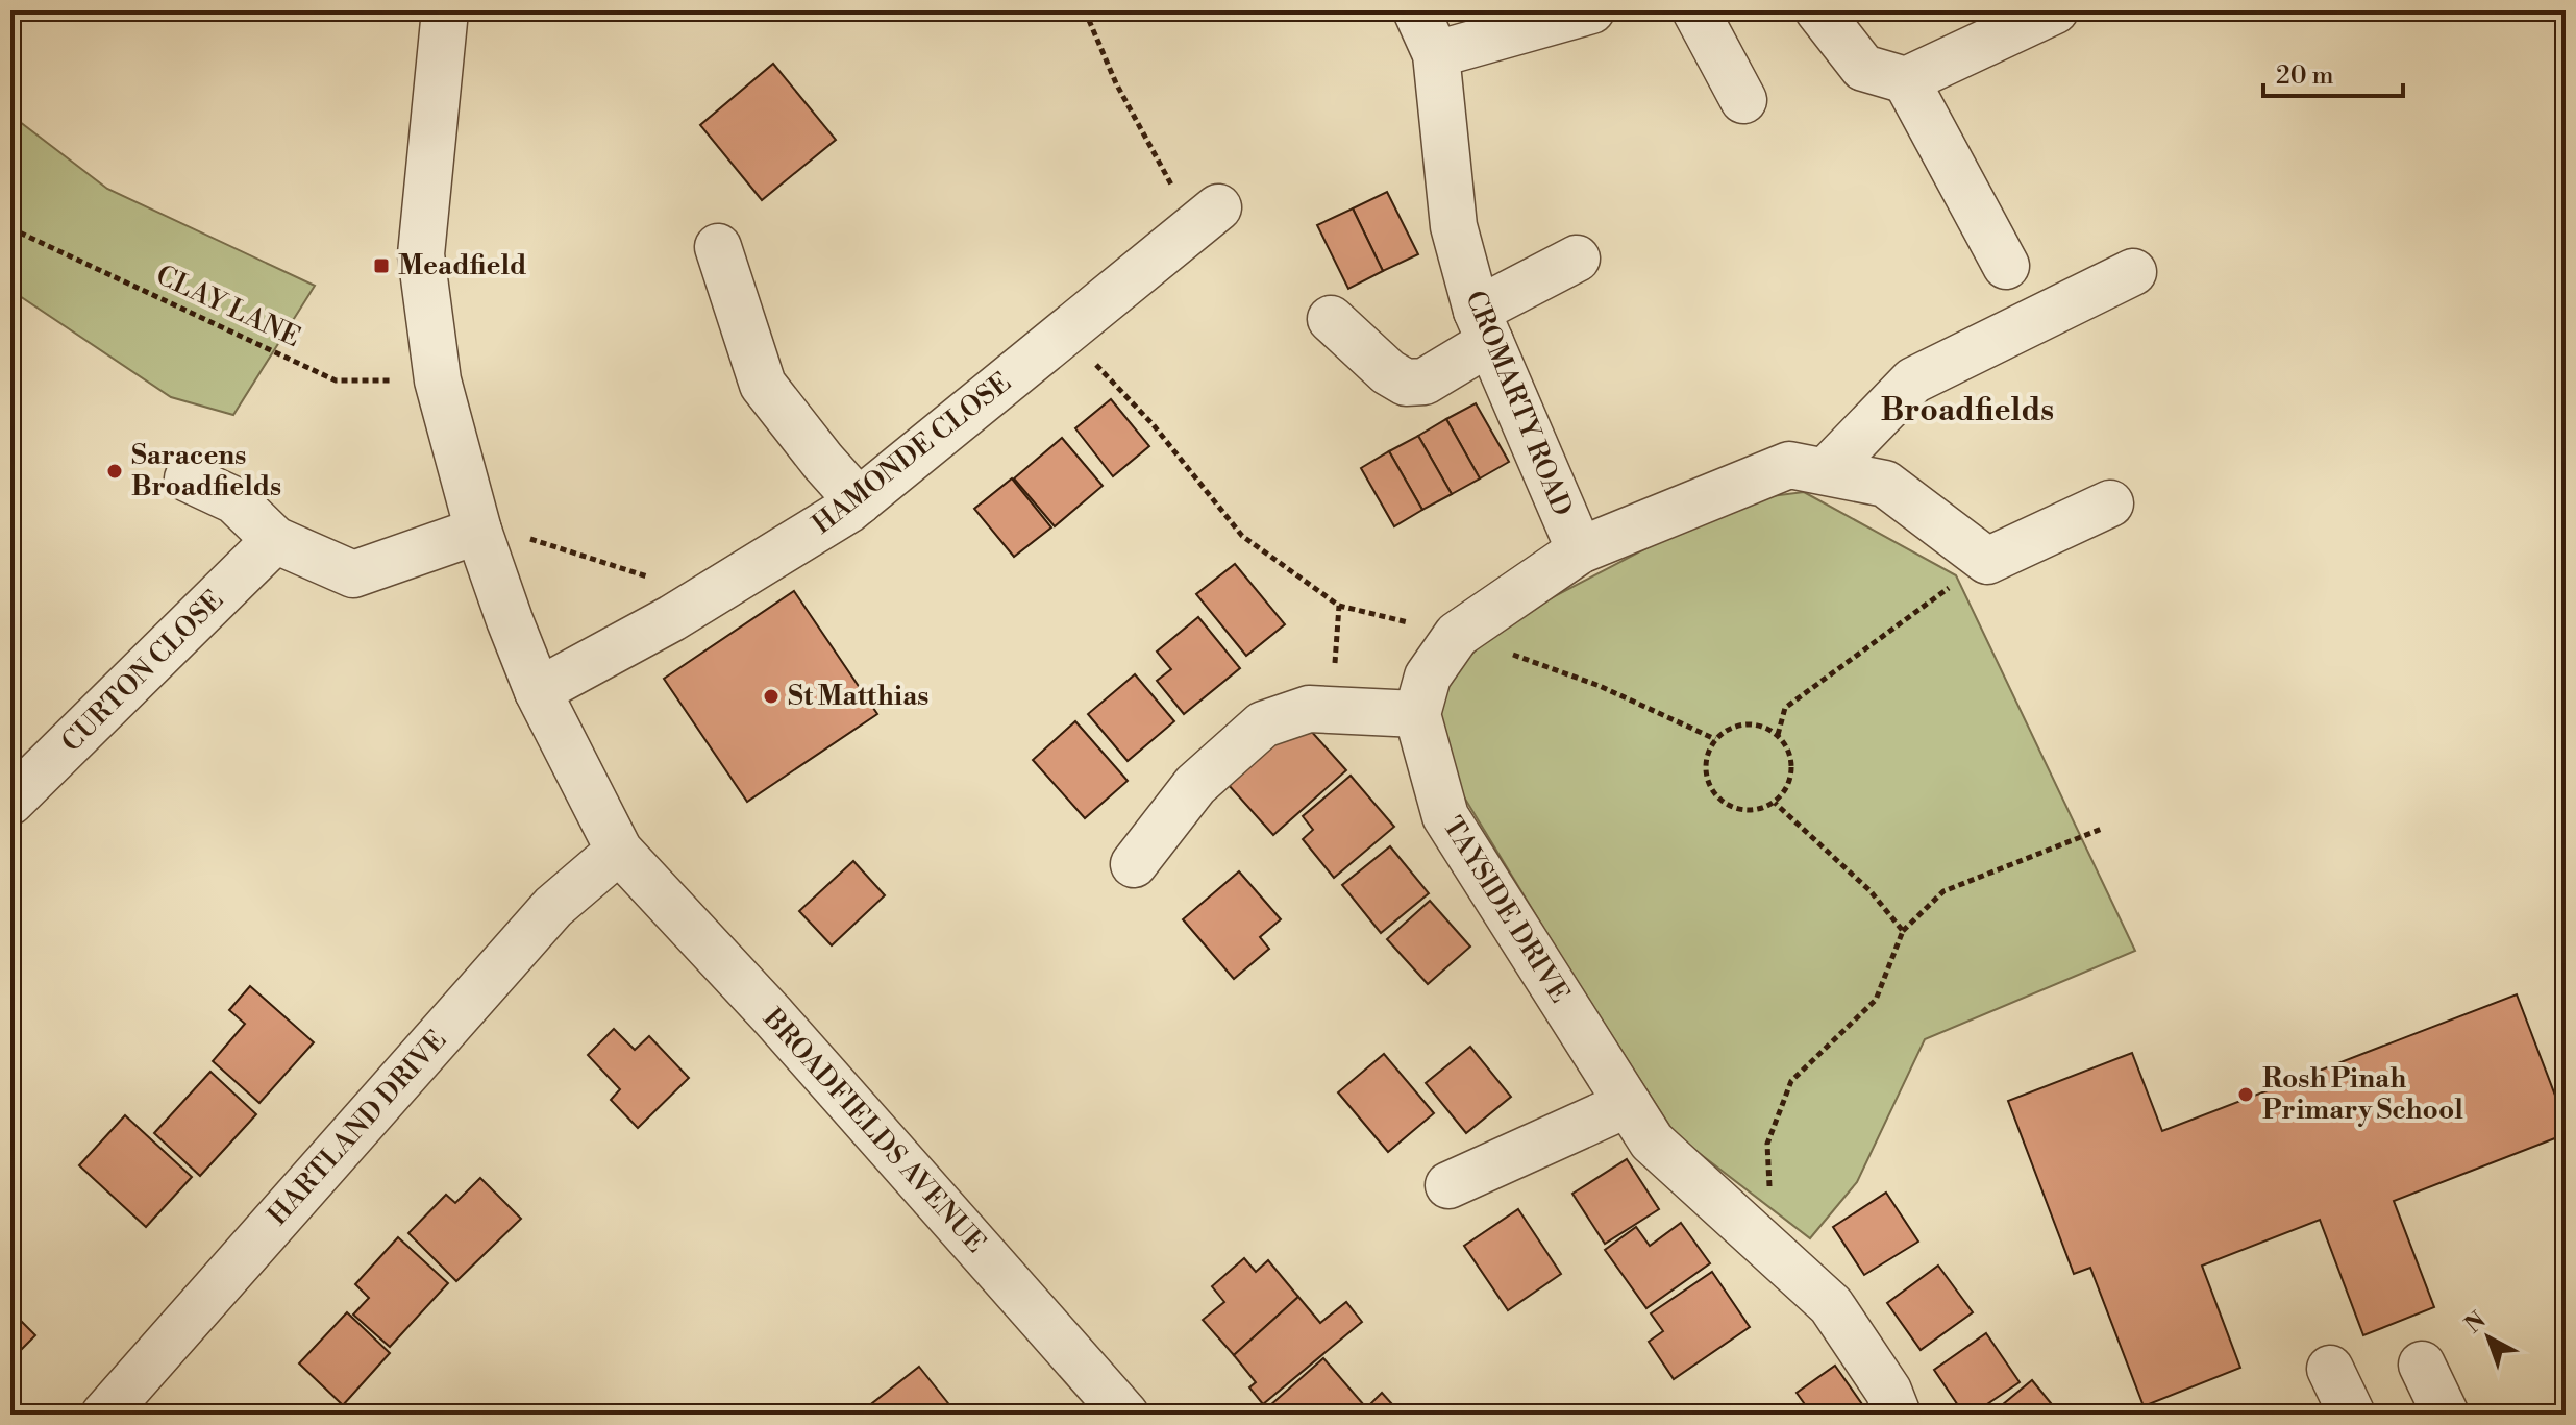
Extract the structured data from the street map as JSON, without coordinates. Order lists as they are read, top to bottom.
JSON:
{
  "streets": {
    "street": [
      "CROMARTY ROAD",
      "HAMONDE CLOSE",
      "CURTON CLOSE",
      "TAYSIDE DRIVE",
      "HARTLAND DRIVE",
      "BROADFIELDS AVENUE"
    ],
    "path": ["CLAY LANE"]
  },
  "crossings": [
    ["CLAY LANE", "BROADFIELDS AVENUE"],
    ["HAMONDE CLOSE", "BROADFIELDS AVENUE"],
    ["HARTLAND DRIVE", "BROADFIELDS AVENUE"]
  ],
  "districts": ["Broadfields"],
  "places": {
    "transit": ["Meadfield"],
    "other": ["Saracens Broadfields", "St Matthias", "Rosh Pinah Primary School"]
  },
  "scale_bar": "20 m",
  "north": "top left"
}
